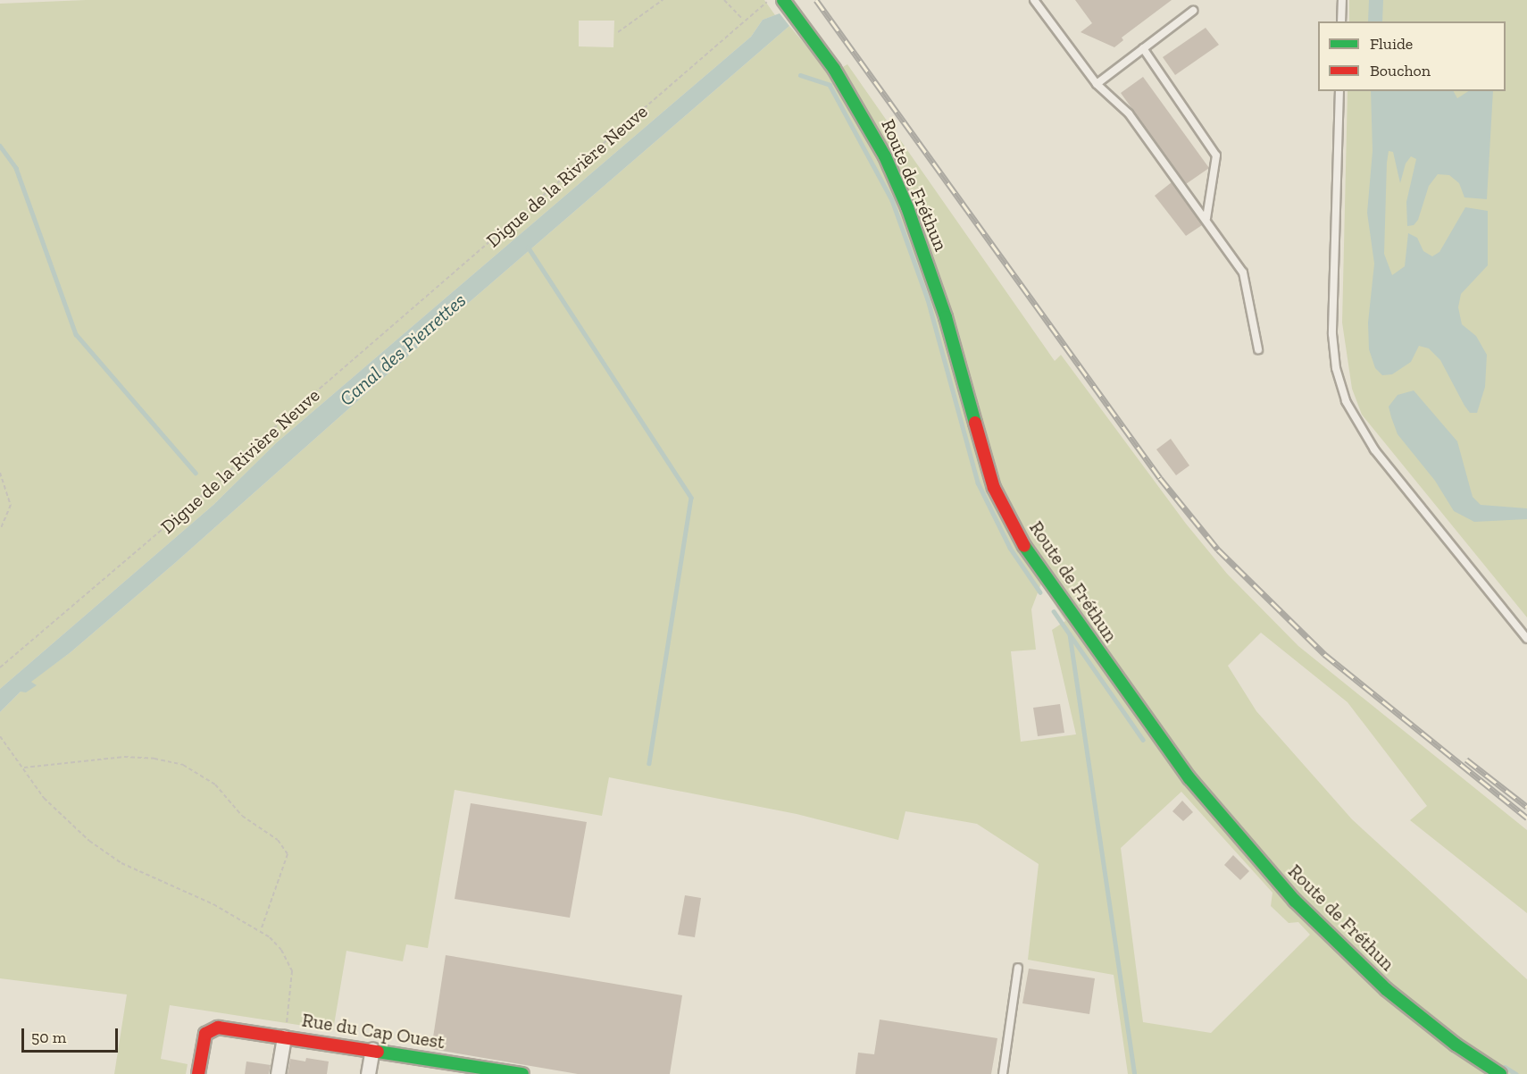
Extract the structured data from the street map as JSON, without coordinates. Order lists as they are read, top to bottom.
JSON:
{
  "streets": {
    "street": ["Route de Fréthun", "Rue du Cap Ouest"],
    "path": ["Digue de la Rivière Neuve"]
  },
  "water": ["Canal des Pierrettes"],
  "legend": ["Fluide", "Bouchon"],
  "scale_bar": "50 m"
}
